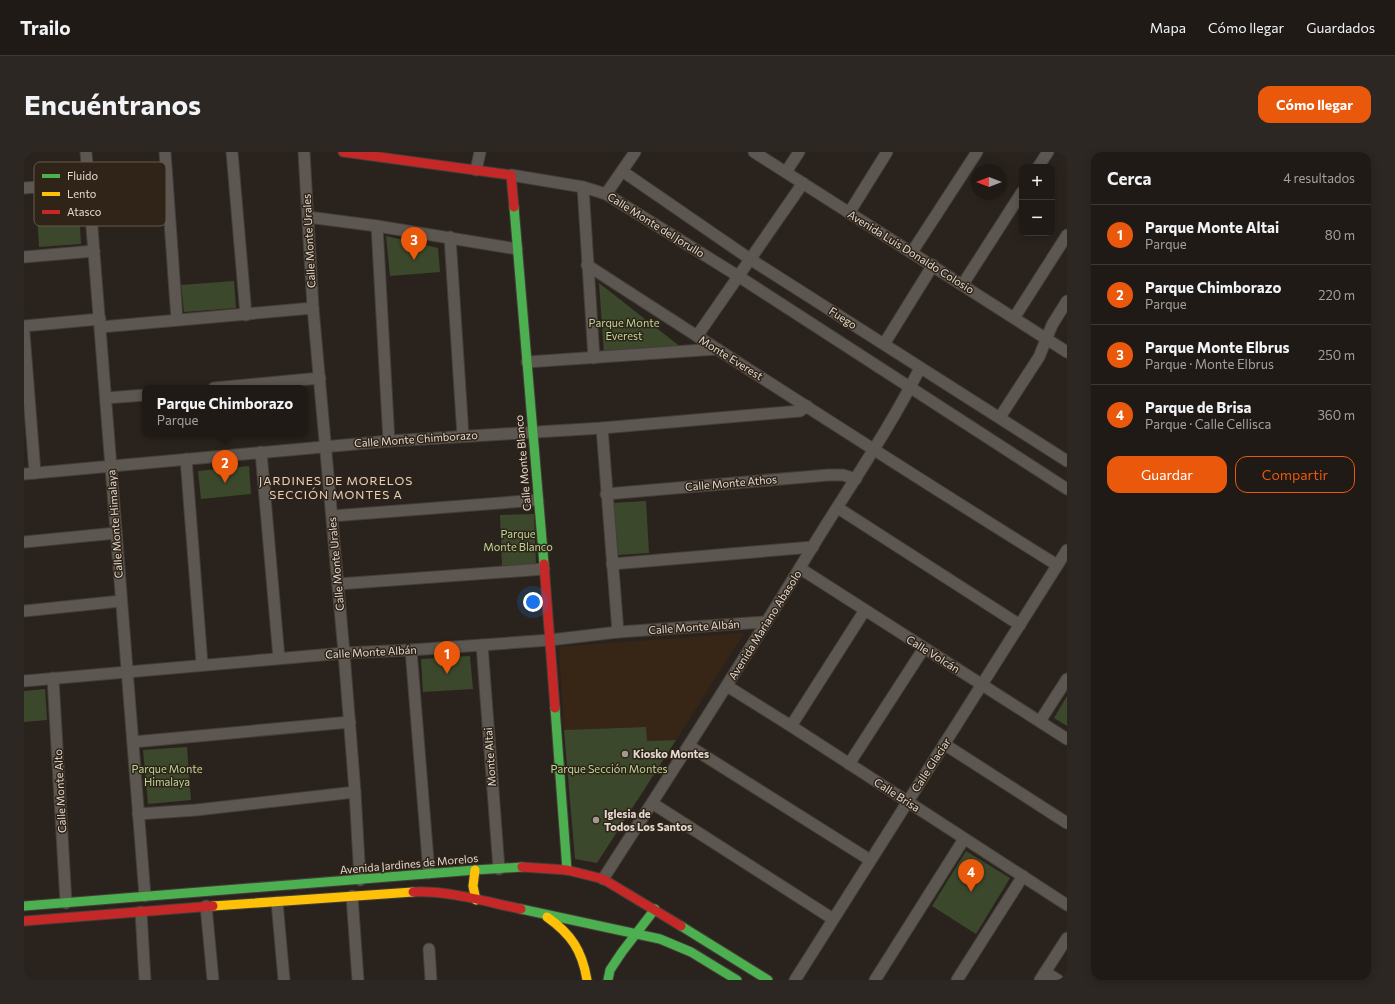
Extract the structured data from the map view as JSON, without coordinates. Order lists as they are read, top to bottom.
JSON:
{
  "streets": {
    "main road": ["Calle Monte del Jorullo", "Calle Monte Blanco", "Avenida Jardines de Morelos"],
    "street": [
      "Calle Monte Urales",
      "Avenida Luis Donaldo Colosio",
      "Fuego",
      "Monte Everest",
      "Calle Monte Chimborazo",
      "Calle Monte Athos",
      "Calle Monte Himalaya",
      "Avenida Mariano Abasolo",
      "Calle Monte Albán",
      "Calle Volcán",
      "Monte Altai",
      "Calle Glaciar",
      "Calle Monte Alto",
      "Calle Brisa"
    ]
  },
  "crossings": [
    ["Calle Monte del Jorullo", "Calle Monte Blanco"],
    ["Calle Monte del Jorullo", "Avenida Mariano Abasolo"],
    ["Calle Monte Urales", "Calle Monte Chimborazo"],
    ["Calle Monte Urales", "Calle Monte Albán"],
    ["Calle Monte Urales", "Avenida Jardines de Morelos"],
    ["Fuego", "Avenida Mariano Abasolo"],
    ["Monte Everest", "Calle Monte Chimborazo"],
    ["Monte Everest", "Avenida Mariano Abasolo"],
    ["Monte Everest", "Calle Glaciar"],
    ["Calle Monte Chimborazo", "Calle Monte Blanco"],
    ["Calle Monte Chimborazo", "Calle Monte Himalaya"],
    ["Calle Monte Blanco", "Calle Monte Albán"],
    ["Calle Monte Blanco", "Avenida Jardines de Morelos"],
    ["Calle Monte Athos", "Avenida Mariano Abasolo"],
    ["Calle Monte Himalaya", "Calle Monte Albán"],
    ["Calle Monte Himalaya", "Avenida Jardines de Morelos"],
    ["Avenida Mariano Abasolo", "Calle Monte Albán"],
    ["Avenida Mariano Abasolo", "Calle Volcán"],
    ["Avenida Mariano Abasolo", "Calle Brisa"],
    ["Avenida Mariano Abasolo", "Avenida Jardines de Morelos"],
    ["Calle Monte Albán", "Monte Altai"],
    ["Calle Monte Albán", "Calle Monte Alto"],
    ["Calle Volcán", "Calle Glaciar"],
    ["Monte Altai", "Avenida Jardines de Morelos"],
    ["Calle Glaciar", "Calle Brisa"],
    ["Calle Monte Alto", "Avenida Jardines de Morelos"]
  ],
  "districts": ["JARDINES DE MORELOS SECCIÓN MONTES A"],
  "parks": [
    "Parque Monte Everest",
    "Parque Monte Blanco",
    "Parque Monte Himalaya",
    "Parque Sección Montes"
  ],
  "places": ["Kiosko Montes", "Iglesia de Todos Los Santos"],
  "legend": ["Fluido", "Lento", "Atasco"],
  "north": "left",
  "page": {
    "header": "Trailo",
    "nav": ["Mapa", "Cómo llegar", "Guardados"],
    "buttons": [
      "Cómo llegar",
      ["Guardar", "Compartir"]
    ],
    "title": "Encuéntranos",
    "heading": ["Cerca", "4 resultados"],
    "map_buttons": ["+", "−"],
    "list": [
      {
        "mark": "1",
        "name": "Parque Monte Altai",
        "note": "Parque",
        "value": "80 m"
      },
      {
        "mark": "2",
        "name": "Parque Chimborazo",
        "note": "Parque",
        "value": "220 m"
      },
      {
        "mark": "3",
        "name": "Parque Monte Elbrus",
        "note": "Parque · Monte Elbrus",
        "value": "250 m"
      },
      {
        "mark": "4",
        "name": "Parque de Brisa",
        "note": "Parque · Calle Cellisca",
        "value": "360 m"
      }
    ],
    "pins": [
      "3",
      "2",
      "1",
      "4"
    ],
    "popup": ["Parque Chimborazo", "Parque"]
  }
}
